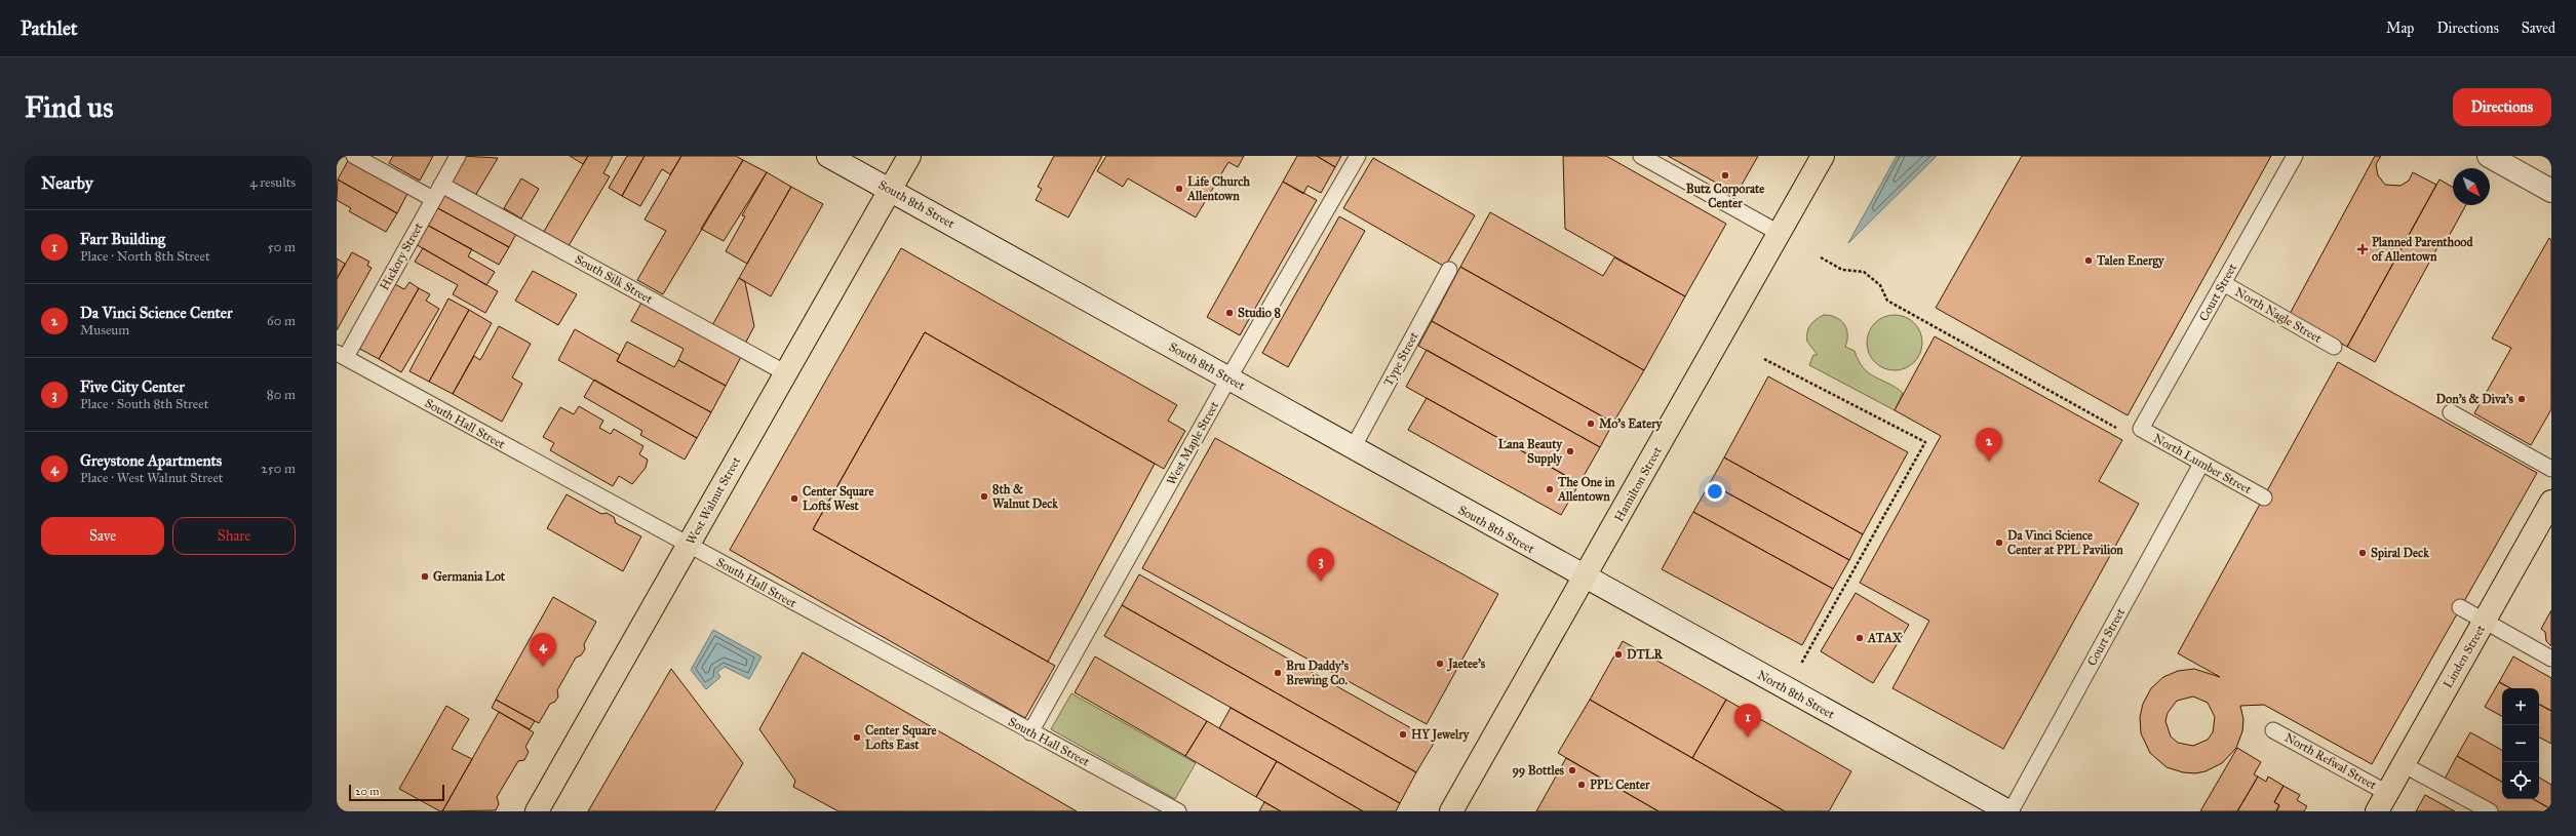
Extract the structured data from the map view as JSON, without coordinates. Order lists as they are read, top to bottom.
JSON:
{
  "streets": {
    "main road": [
      "South 8th Street",
      "Hamilton Street",
      "West Walnut Street",
      "Linden Street",
      "North 8th Street"
    ],
    "lane": [
      "Hickory Street",
      "South Silk Street",
      "Court Street",
      "North Nagle Street",
      "Type Street",
      "South Hall Street",
      "West Maple Street",
      "North Lumber Street",
      "North Refwal Street"
    ]
  },
  "crossings": [
    ["South 8th Street", "Type Street"],
    ["South 8th Street", "West Maple Street"],
    ["South 8th Street", "Hamilton Street"],
    ["South 8th Street", "West Walnut Street"],
    ["South 8th Street", "North 8th Street"],
    ["Hickory Street", "South Silk Street"],
    ["Hickory Street", "South Hall Street"],
    ["South Silk Street", "West Walnut Street"],
    ["Court Street", "North Nagle Street"],
    ["Court Street", "North Lumber Street"],
    ["Court Street", "North 8th Street"],
    ["South Hall Street", "West Maple Street"],
    ["South Hall Street", "West Walnut Street"],
    ["Hamilton Street", "North 8th Street"],
    ["Linden Street", "North Refwal Street"]
  ],
  "places": {
    "other": [
      "Butz Corporate Center",
      "Life Church Allentown",
      "Talen Energy",
      "Studio 8",
      "Don's & Diva's",
      "Mo's Eatery",
      "Lana Beauty Supply",
      "The One in Allentown",
      "8th & Walnut Deck",
      "Center Square Lofts West",
      "Da Vinci Science Center at PPL Pavilion",
      "Spiral Deck",
      "Germania Lot",
      "ATAX",
      "DTLR",
      "Jaetee's",
      "Bru Daddy's Brewing Co.",
      "HY Jewelry",
      "Center Square Lofts East",
      "99 Bottles",
      "PPL Center"
    ],
    "health": ["Planned Parenthood of Allentown"]
  },
  "scale_bar": "20 m",
  "north": "bottom right",
  "page": {
    "header": "Pathlet",
    "nav": ["Map", "Directions", "Saved"],
    "buttons": [
      "Directions",
      ["Save", "Share"]
    ],
    "title": "Find us",
    "heading": ["Nearby", "4 results"],
    "list": [
      {
        "mark": "1",
        "name": "Farr Building",
        "note": "Place · North 8th Street",
        "value": "50 m"
      },
      {
        "mark": "2",
        "name": "Da Vinci Science Center",
        "note": "Museum",
        "value": "60 m"
      },
      {
        "mark": "3",
        "name": "Five City Center",
        "note": "Place · South 8th Street",
        "value": "80 m"
      },
      {
        "mark": "4",
        "name": "Greystone Apartments",
        "note": "Place · West Walnut Street",
        "value": "250 m"
      }
    ],
    "pins": [
      "2",
      "3",
      "4",
      "1"
    ],
    "map_buttons": ["+", "−"],
    "scale": "20 m"
  }
}
